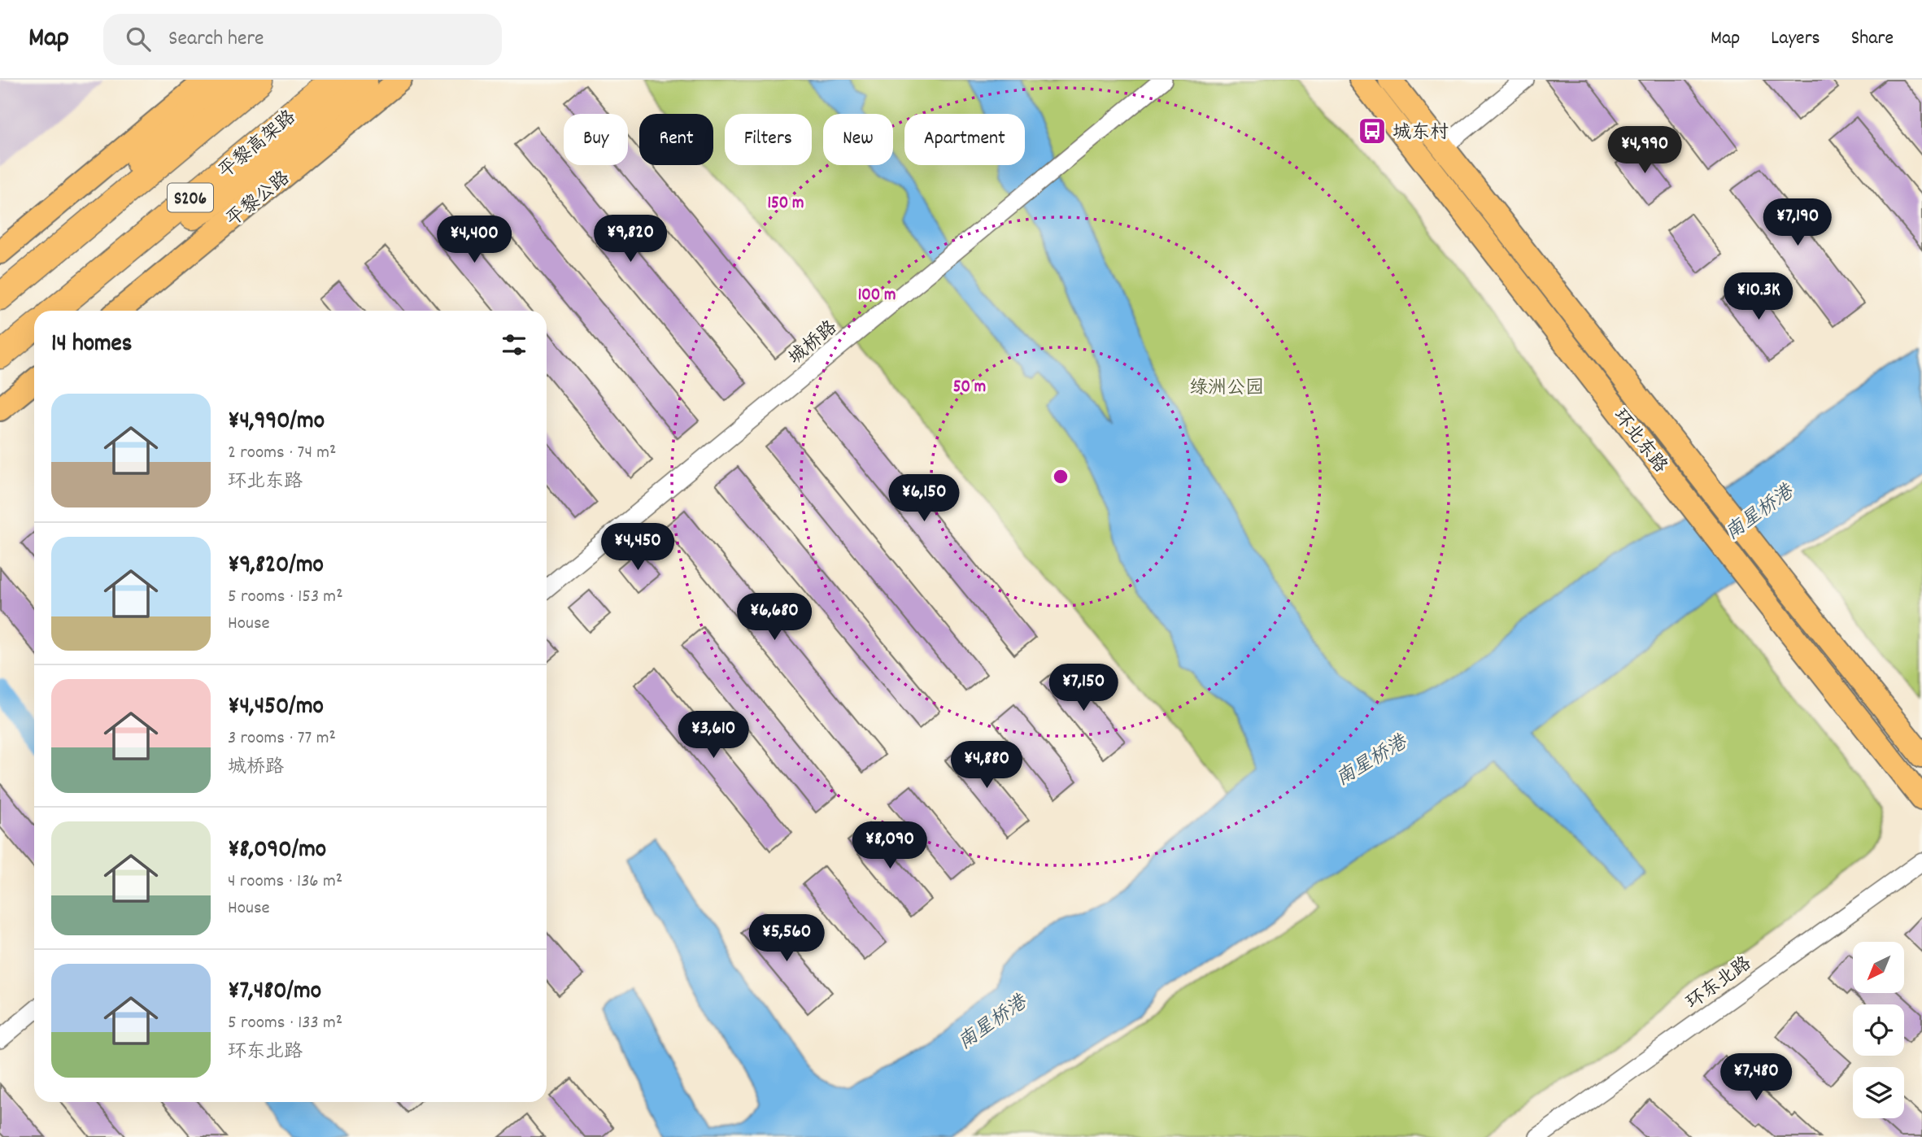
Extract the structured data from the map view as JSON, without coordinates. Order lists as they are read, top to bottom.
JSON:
{
  "streets": {
    "highway": ["平黎高架路", "S206"],
    "main road": ["平黎公路", "环北东路"],
    "street": ["城桥路", "环东北路"]
  },
  "water": ["南星桥港"],
  "parks": ["绿洲公园"],
  "places": {
    "bus stop": ["城东村"]
  },
  "north": "bottom left",
  "page": {
    "header": "Map",
    "search": "Search here",
    "nav": ["Map", "Layers", "Share"],
    "chip": [
      "Buy",
      "Rent",
      "Filters",
      "New",
      "Apartment"
    ],
    "price": [
      "¥4,990",
      "¥7,190",
      "¥9,820",
      "¥4,400",
      "¥10.3K",
      "¥6,150",
      "¥4,450",
      "¥6,680",
      "¥7,150",
      "¥3,610",
      "¥4,880",
      "¥8,090",
      "¥5,560",
      "¥7,480"
    ],
    "heading": "14 homes",
    "list": [
      {
        "name": "¥4,990/mo",
        "note": "2 rooms · 74 m² · 环北东路"
      },
      {
        "name": "¥9,820/mo",
        "note": "5 rooms · 153 m² · House"
      },
      {
        "name": "¥4,450/mo",
        "note": "3 rooms · 77 m² · 城桥路"
      },
      {
        "name": "¥8,090/mo",
        "note": "4 rooms · 136 m² · House"
      },
      {
        "name": "¥7,480/mo",
        "note": "5 rooms · 133 m² · 环东北路"
      }
    ]
  },
  "rings": ["150 m", "100 m", "50 m"]
}
